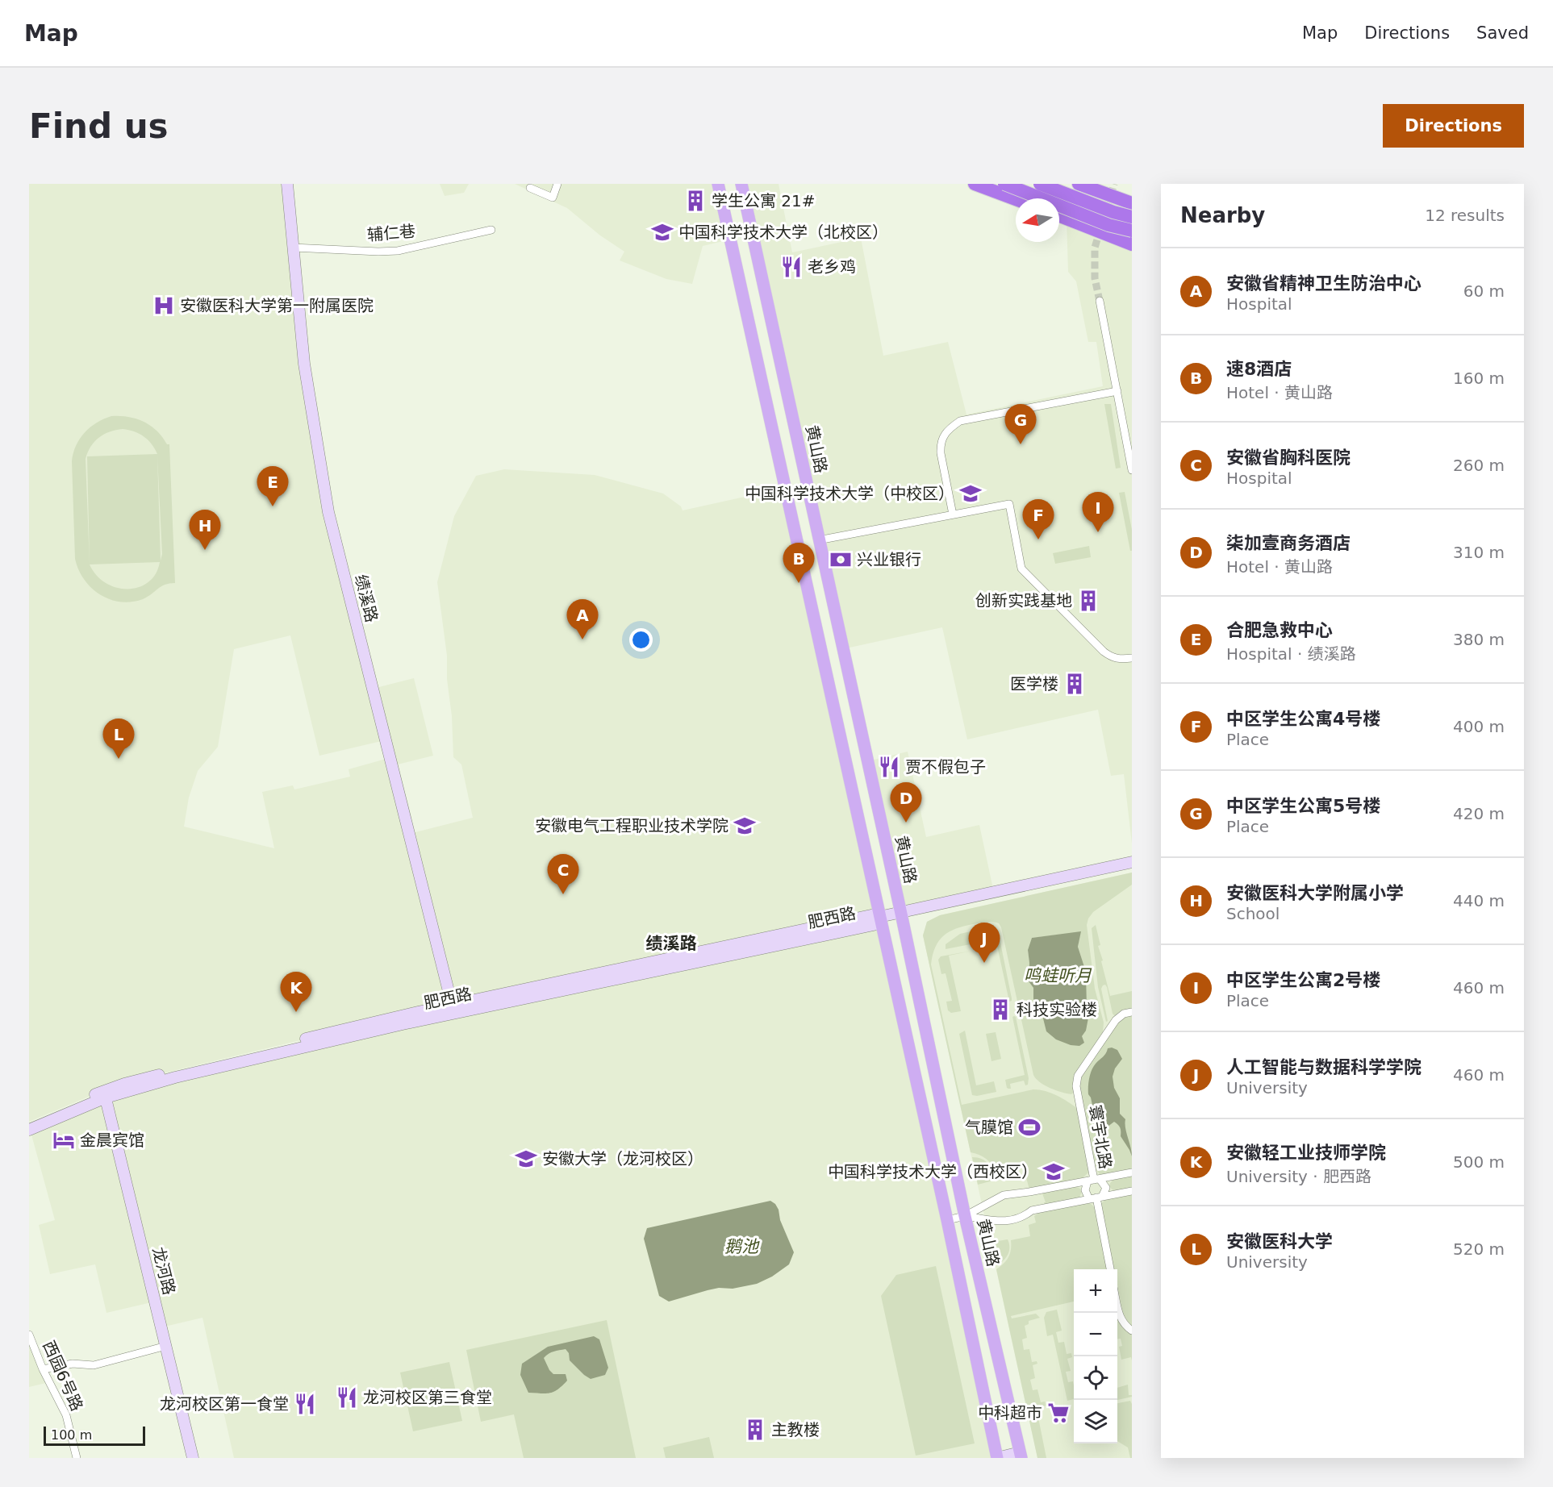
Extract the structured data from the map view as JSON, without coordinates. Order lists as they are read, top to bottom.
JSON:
{
  "streets": {
    "main road": [
      "黄山路",
      "绩溪路",
      "肥西路",
      "龙河路"
    ],
    "street": ["辅仁巷", "寰宇北路", "西园6号路"]
  },
  "crossings": [
    ["辅仁巷", "绩溪路"],
    ["黄山路", "肥西路"],
    ["绩溪路", "肥西路"],
    ["肥西路", "龙河路"]
  ],
  "districts": ["绩溪路"],
  "water": ["鸣蛙听月", "鹅池"],
  "places": {
    "building": [
      "学生公寓 21#",
      "创新实践基地",
      "医学楼",
      "科技实验楼",
      "主教楼"
    ],
    "school or university": [
      "中国科学技术大学（北校区）",
      "中国科学技术大学（中校区）",
      "安徽电气工程职业技术学院",
      "安徽大学（龙河校区）",
      "中国科学技术大学（西校区）"
    ],
    "restaurant": [
      "老乡鸡",
      "贾不假包子",
      "龙河校区第三食堂",
      "龙河校区第一食堂"
    ],
    "hospital": ["安徽医科大学第一附属医院"],
    "bank": ["兴业银行"],
    "sports": ["气膜馆"],
    "hotel": ["金晨宾馆"],
    "supermarket": ["中科超市"]
  },
  "scale_bar": "100 m",
  "north": "left",
  "page": {
    "header": "Map",
    "nav": ["Map", "Directions", "Saved"],
    "buttons": "Directions",
    "title": "Find us",
    "heading": ["Nearby", "12 results"],
    "list": [
      {
        "mark": "A",
        "name": "安徽省精神卫生防治中心",
        "note": "Hospital",
        "value": "60 m"
      },
      {
        "mark": "B",
        "name": "速8酒店",
        "note": "Hotel · 黄山路",
        "value": "160 m"
      },
      {
        "mark": "C",
        "name": "安徽省胸科医院",
        "note": "Hospital",
        "value": "260 m"
      },
      {
        "mark": "D",
        "name": "柒加壹商务酒店",
        "note": "Hotel · 黄山路",
        "value": "310 m"
      },
      {
        "mark": "E",
        "name": "合肥急救中心",
        "note": "Hospital · 绩溪路",
        "value": "380 m"
      },
      {
        "mark": "F",
        "name": "中区学生公寓4号楼",
        "note": "Place",
        "value": "400 m"
      },
      {
        "mark": "G",
        "name": "中区学生公寓5号楼",
        "note": "Place",
        "value": "420 m"
      },
      {
        "mark": "H",
        "name": "安徽医科大学附属小学",
        "note": "School",
        "value": "440 m"
      },
      {
        "mark": "I",
        "name": "中区学生公寓2号楼",
        "note": "Place",
        "value": "460 m"
      },
      {
        "mark": "J",
        "name": "人工智能与数据科学学院",
        "note": "University",
        "value": "460 m"
      },
      {
        "mark": "K",
        "name": "安徽轻工业技师学院",
        "note": "University · 肥西路",
        "value": "500 m"
      },
      {
        "mark": "L",
        "name": "安徽医科大学",
        "note": "University",
        "value": "520 m"
      }
    ],
    "pins": [
      "G",
      "E",
      "I",
      "F",
      "H",
      "B",
      "A",
      "L",
      "D",
      "C",
      "J",
      "K"
    ],
    "map_buttons": ["+", "−"],
    "scale": "100 m"
  }
}
